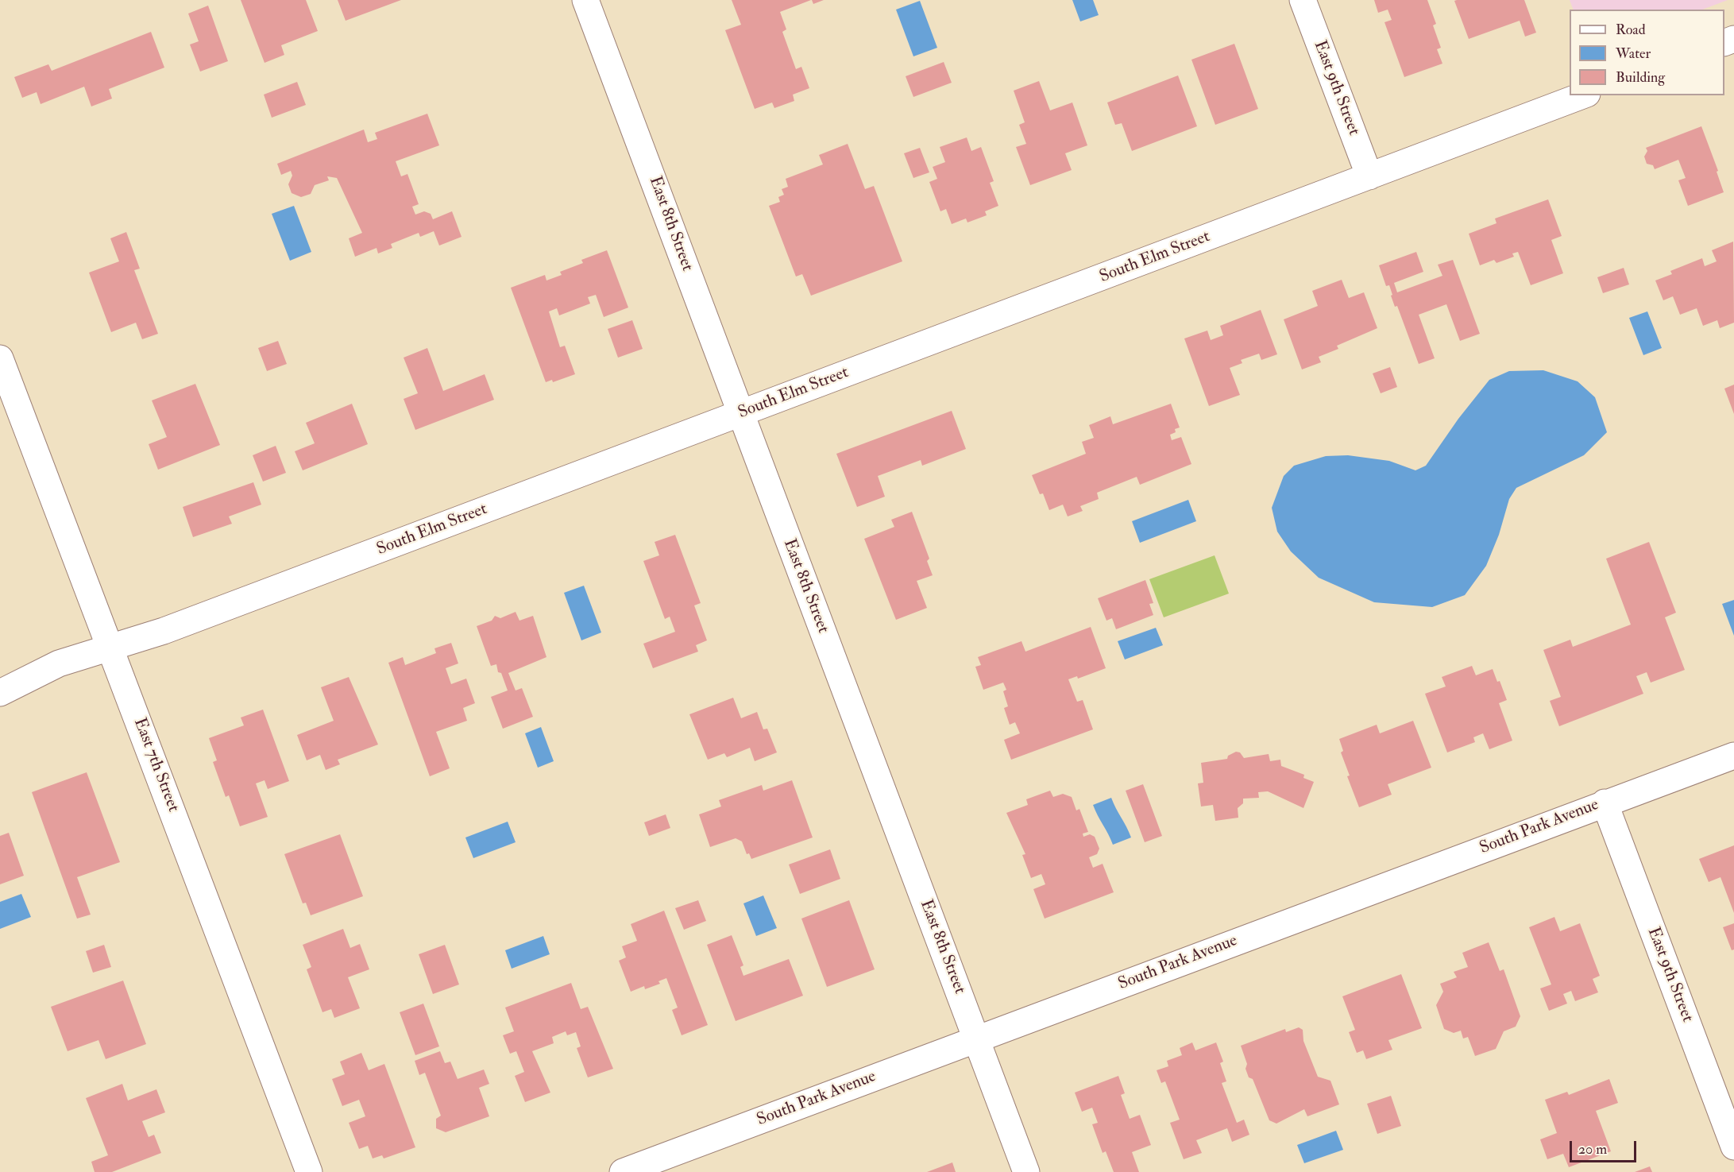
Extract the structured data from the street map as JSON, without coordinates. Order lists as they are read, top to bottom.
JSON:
{
  "streets": {
    "street": [
      "East 9th Street",
      "East 8th Street",
      "South Elm Street",
      "East 7th Street",
      "South Park Avenue"
    ]
  },
  "crossings": [
    ["East 9th Street", "South Elm Street"],
    ["East 9th Street", "South Park Avenue"],
    ["East 8th Street", "South Elm Street"],
    ["East 8th Street", "South Park Avenue"],
    ["South Elm Street", "East 7th Street"]
  ],
  "legend": ["Road", "Water", "Building"],
  "scale_bar": "20 m"
}
